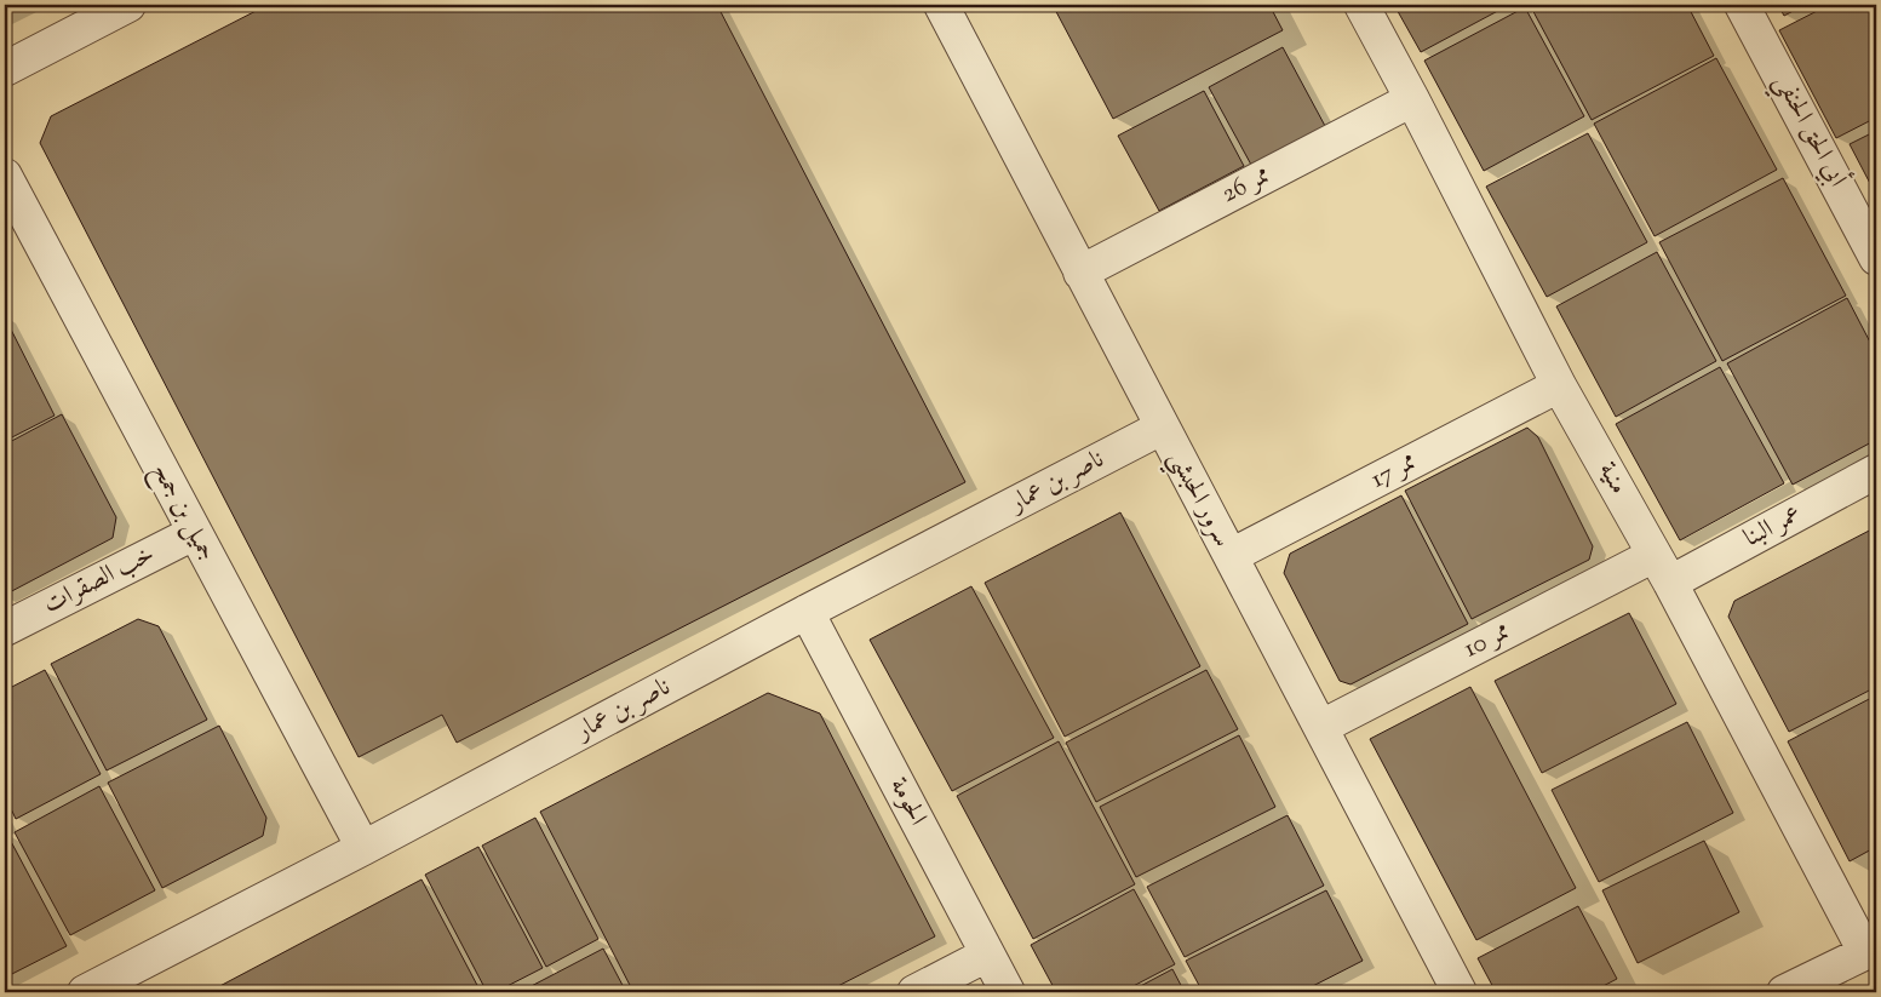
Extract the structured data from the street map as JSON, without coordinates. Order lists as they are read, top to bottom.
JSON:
{
  "streets": {
    "street": [
      "أبي الحق الحنفي",
      "ممر 26",
      "ممر 17",
      "منية",
      "ناصر بن عمار",
      "سرور الحبشي",
      "جميل بن جمح",
      "عمر البنا",
      "خب الصقرات",
      "ممر 10",
      "الحومة"
    ]
  },
  "crossings": [
    ["ممر 26", "منية"],
    ["ممر 26", "سرور الحبشي"],
    ["ممر 17", "منية"],
    ["ممر 17", "سرور الحبشي"],
    ["منية", "عمر البنا"],
    ["منية", "ممر 10"],
    ["ناصر بن عمار", "سرور الحبشي"],
    ["ناصر بن عمار", "جميل بن جمح"],
    ["ناصر بن عمار", "الحومة"],
    ["سرور الحبشي", "ممر 10"],
    ["جميل بن جمح", "خب الصقرات"],
    ["عمر البنا", "ممر 10"]
  ]
}
